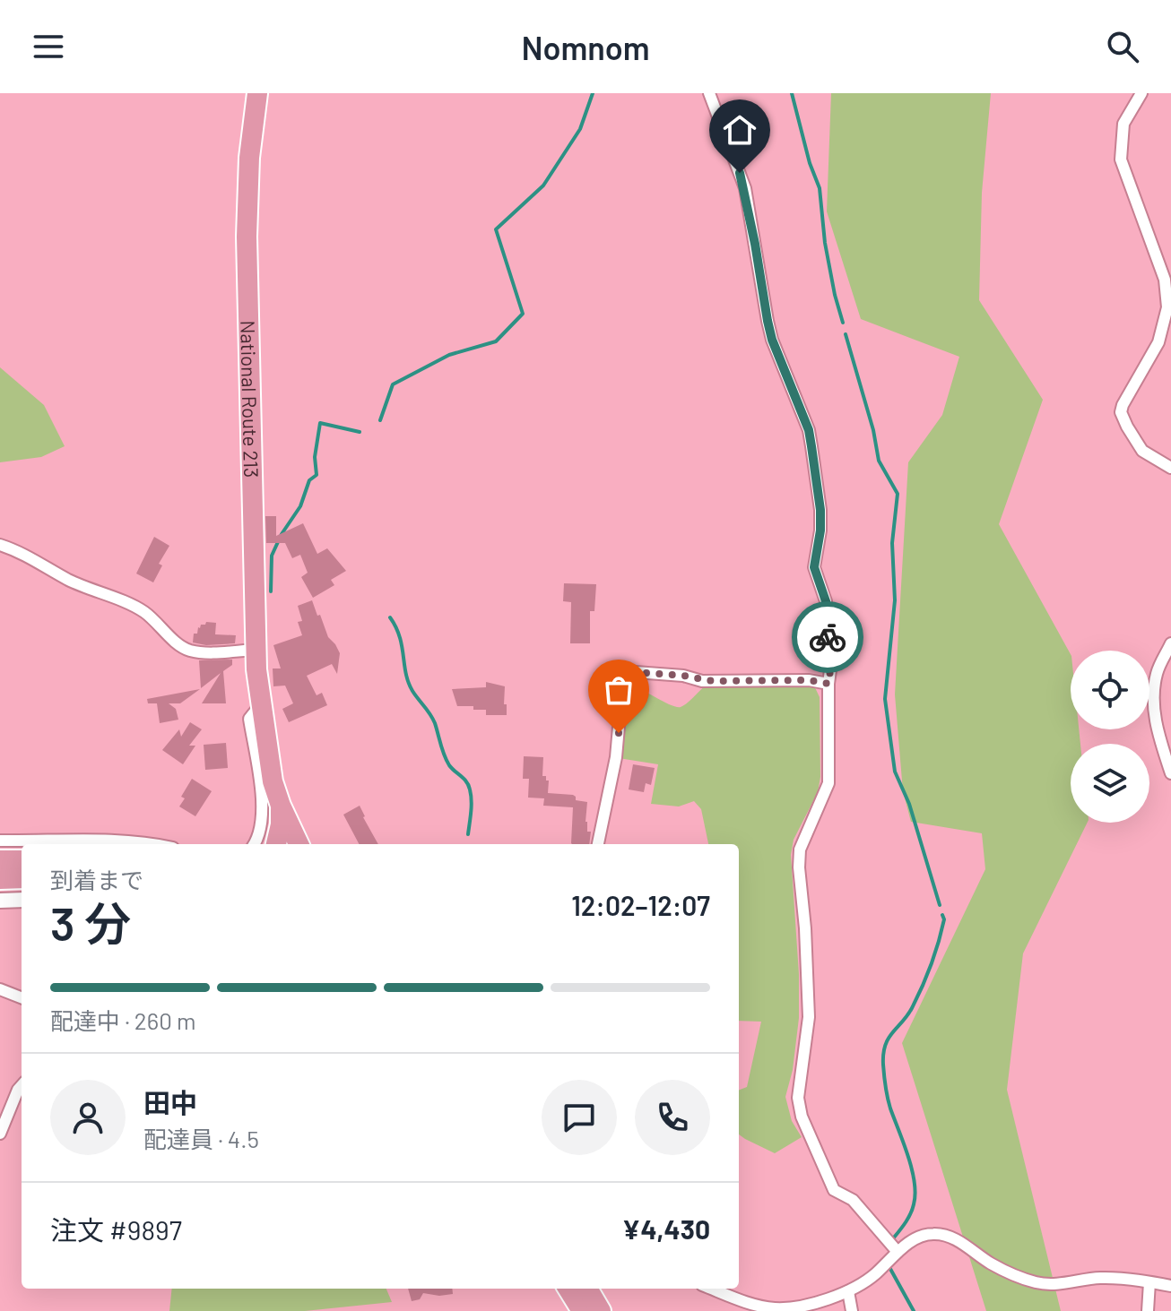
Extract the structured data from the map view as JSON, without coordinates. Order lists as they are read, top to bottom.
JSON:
{
  "streets": {
    "highway": ["National Route 213"]
  },
  "page": {
    "header": "Nomnom",
    "heading": ["3 分", "到着まで", "12:02–12:07"],
    "panel": [
      "田中",
      "配達員 · 4.5",
      "注文 #9897",
      "¥4,430"
    ],
    "bar": "配達中 · 260 m"
  }
}
